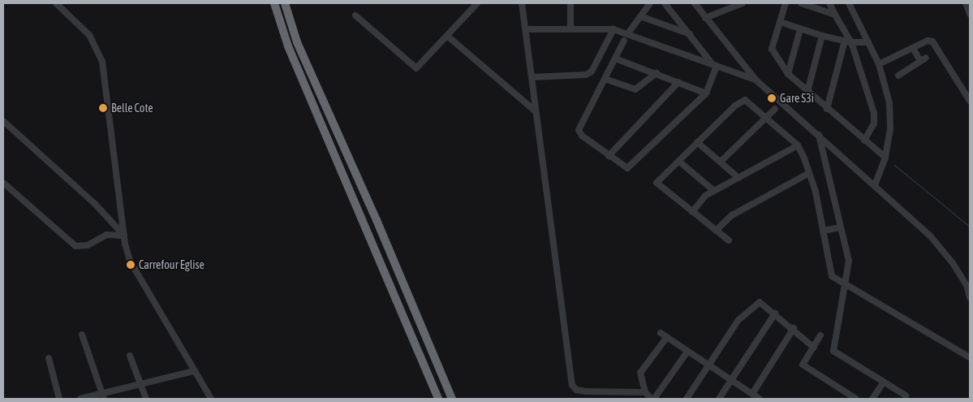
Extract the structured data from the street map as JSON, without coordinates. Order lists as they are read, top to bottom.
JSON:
{
  "places": ["Gare S3i", "Belle Cote", "Carrefour Eglise"]
}
